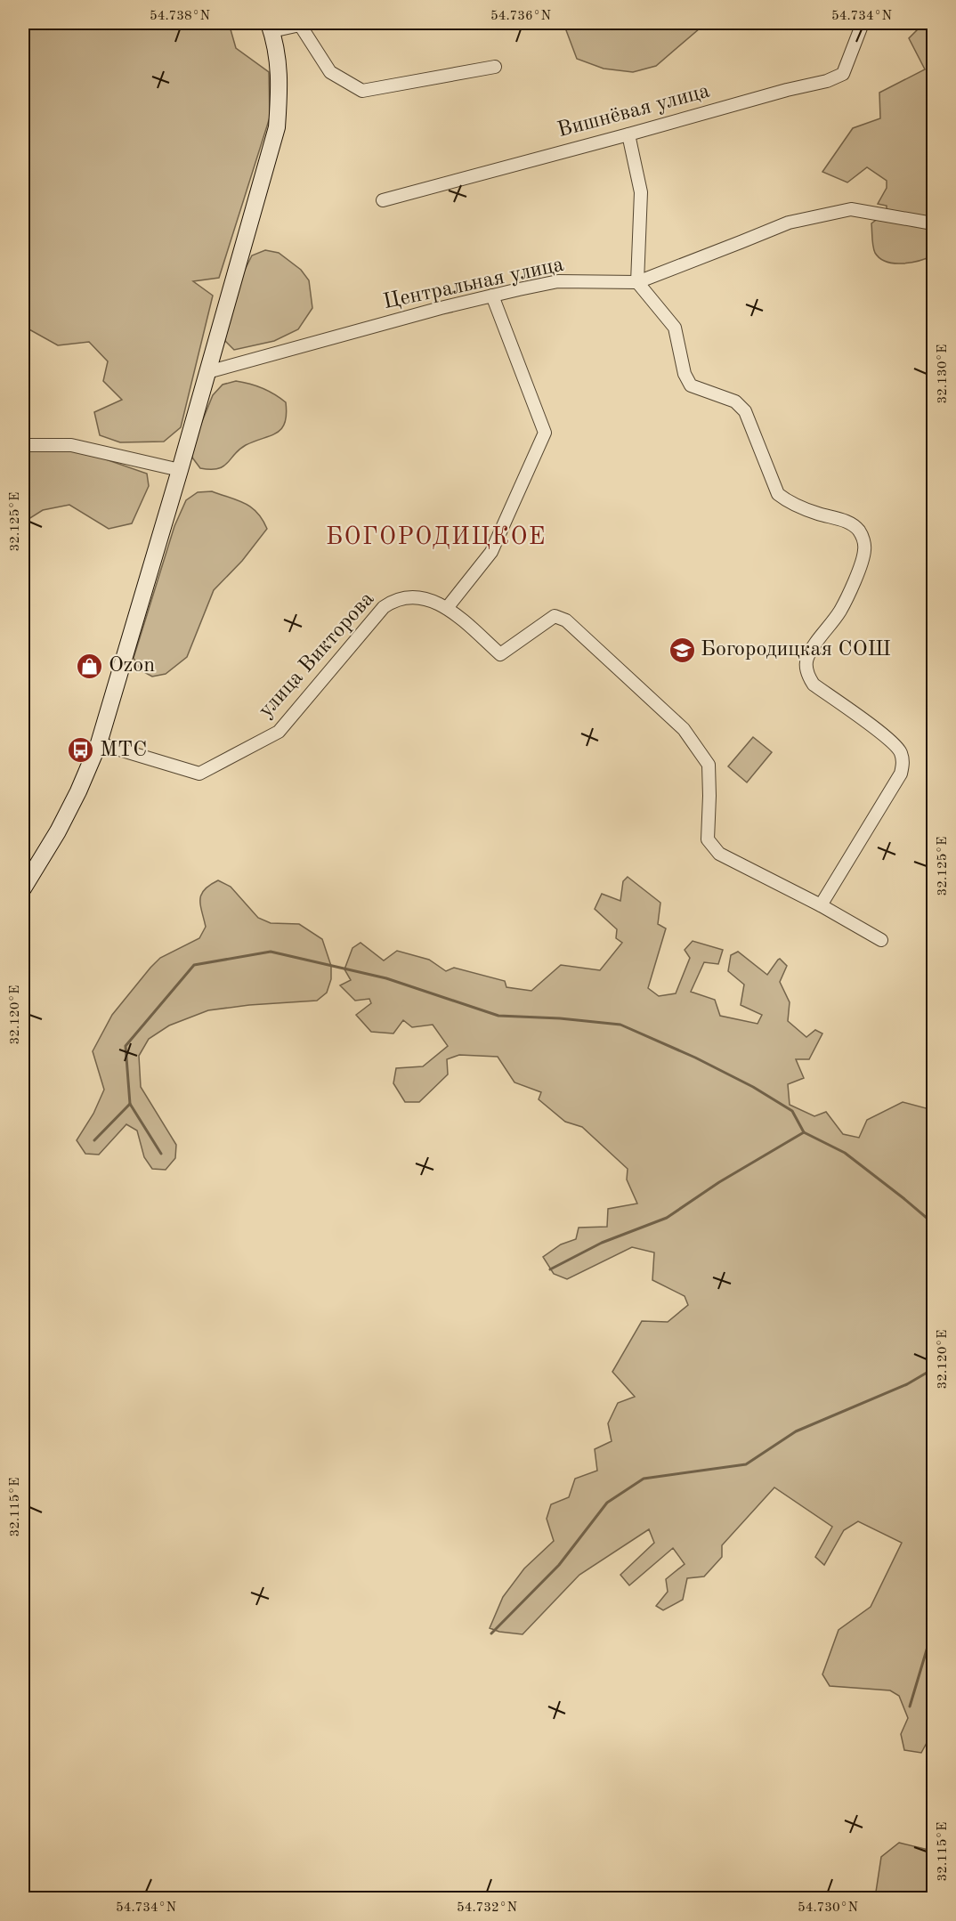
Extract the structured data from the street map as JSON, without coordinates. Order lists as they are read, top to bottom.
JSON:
{
  "streets": {
    "street": ["Вишнёвая улица", "Центральная улица", "улица Викторова"]
  },
  "districts": ["БОГОРОДИЦКОЕ"],
  "places": {
    "school or university": ["Богородицкая СОШ"],
    "shop": ["Ozon"],
    "bus stop": ["МТС"]
  },
  "coordinates": [
    "54.738°N",
    "54.736°N",
    "54.734°N",
    "32.130°E",
    "32.125°E",
    "32.120°E",
    "32.115°E",
    "54.732°N",
    "54.730°N"
  ]
}
